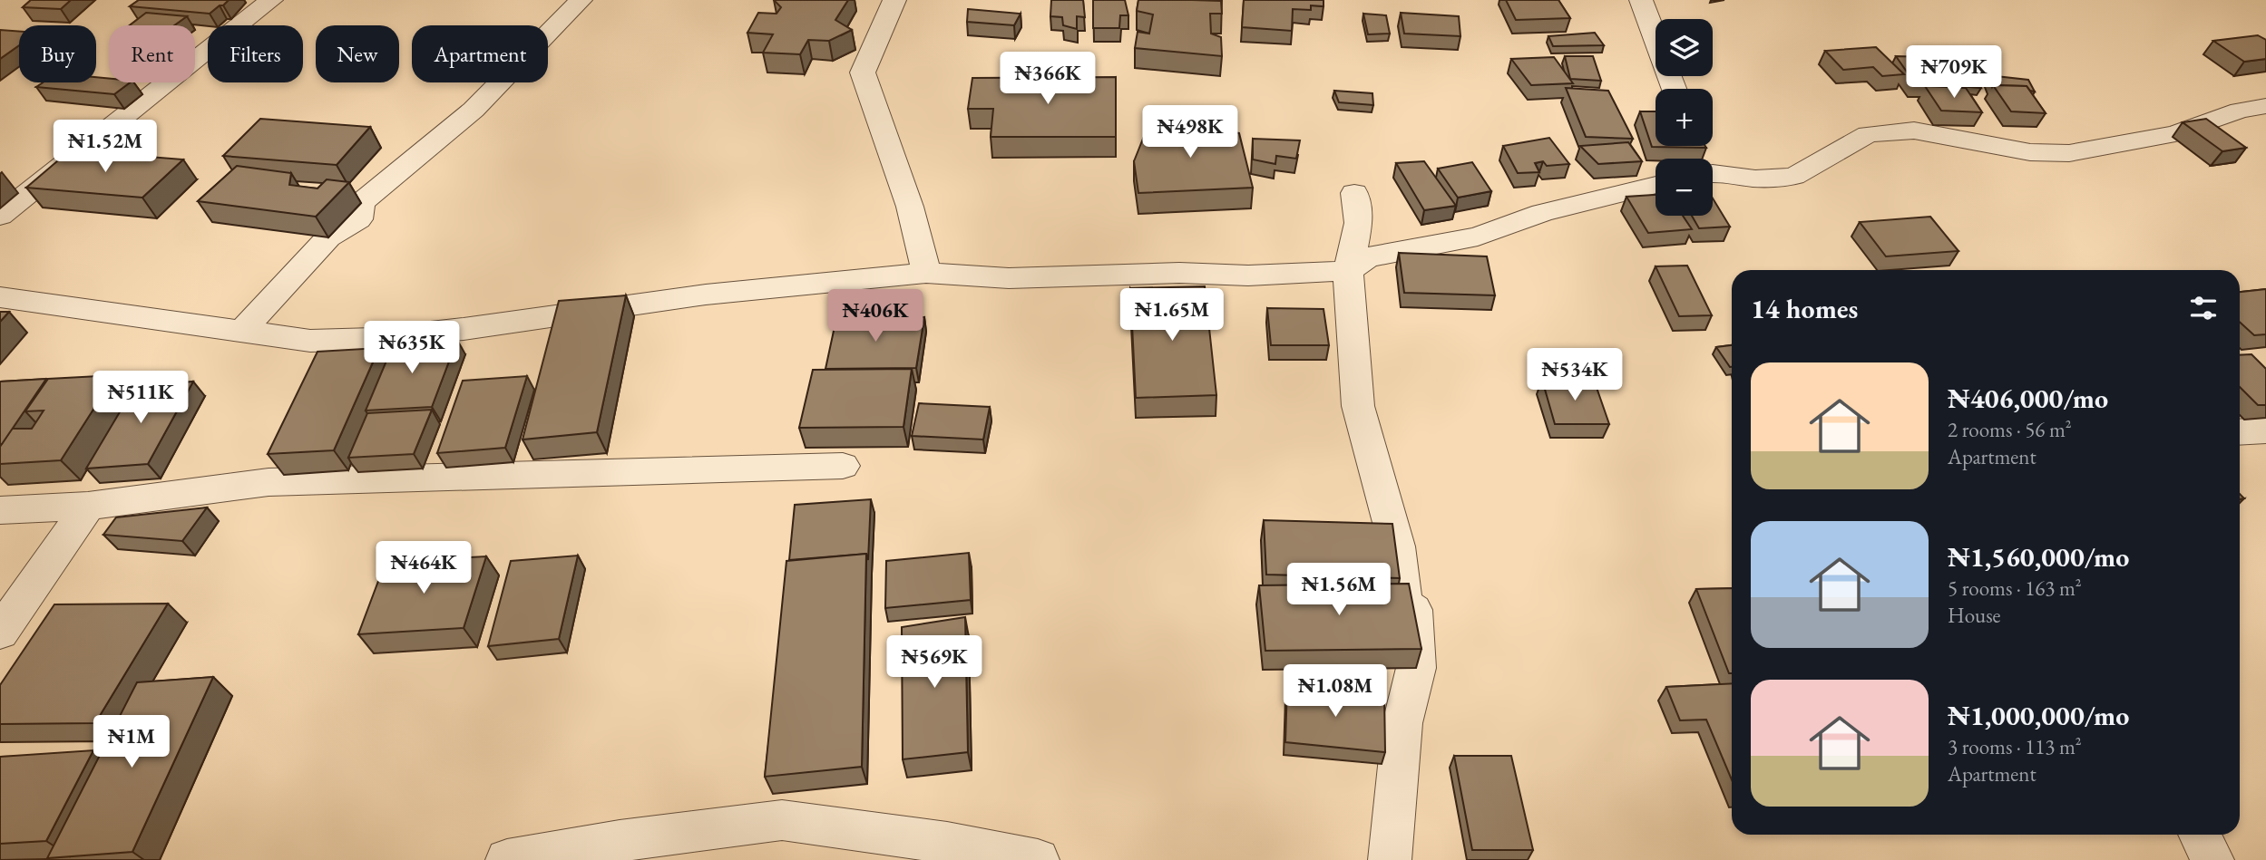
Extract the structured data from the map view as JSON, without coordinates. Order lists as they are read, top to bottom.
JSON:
{
  "page": {
    "map_buttons": ["+", "−"],
    "chip": [
      "Buy",
      "Rent",
      "Filters",
      "New",
      "Apartment"
    ],
    "price": [
      "₦709K",
      "₦366K",
      "₦498K",
      "₦1.52M",
      "₦1.65M",
      "₦406K",
      "₦635K",
      "₦534K",
      "₦511K",
      "₦464K",
      "₦1.56M",
      "₦569K",
      "₦1.08M",
      "₦1M"
    ],
    "heading": "14 homes",
    "list": [
      {
        "name": "₦406,000/mo",
        "note": "2 rooms · 56 m² · Apartment"
      },
      {
        "name": "₦1,560,000/mo",
        "note": "5 rooms · 163 m² · House"
      },
      {
        "name": "₦1,000,000/mo",
        "note": "3 rooms · 113 m² · Apartment"
      }
    ]
  }
}
